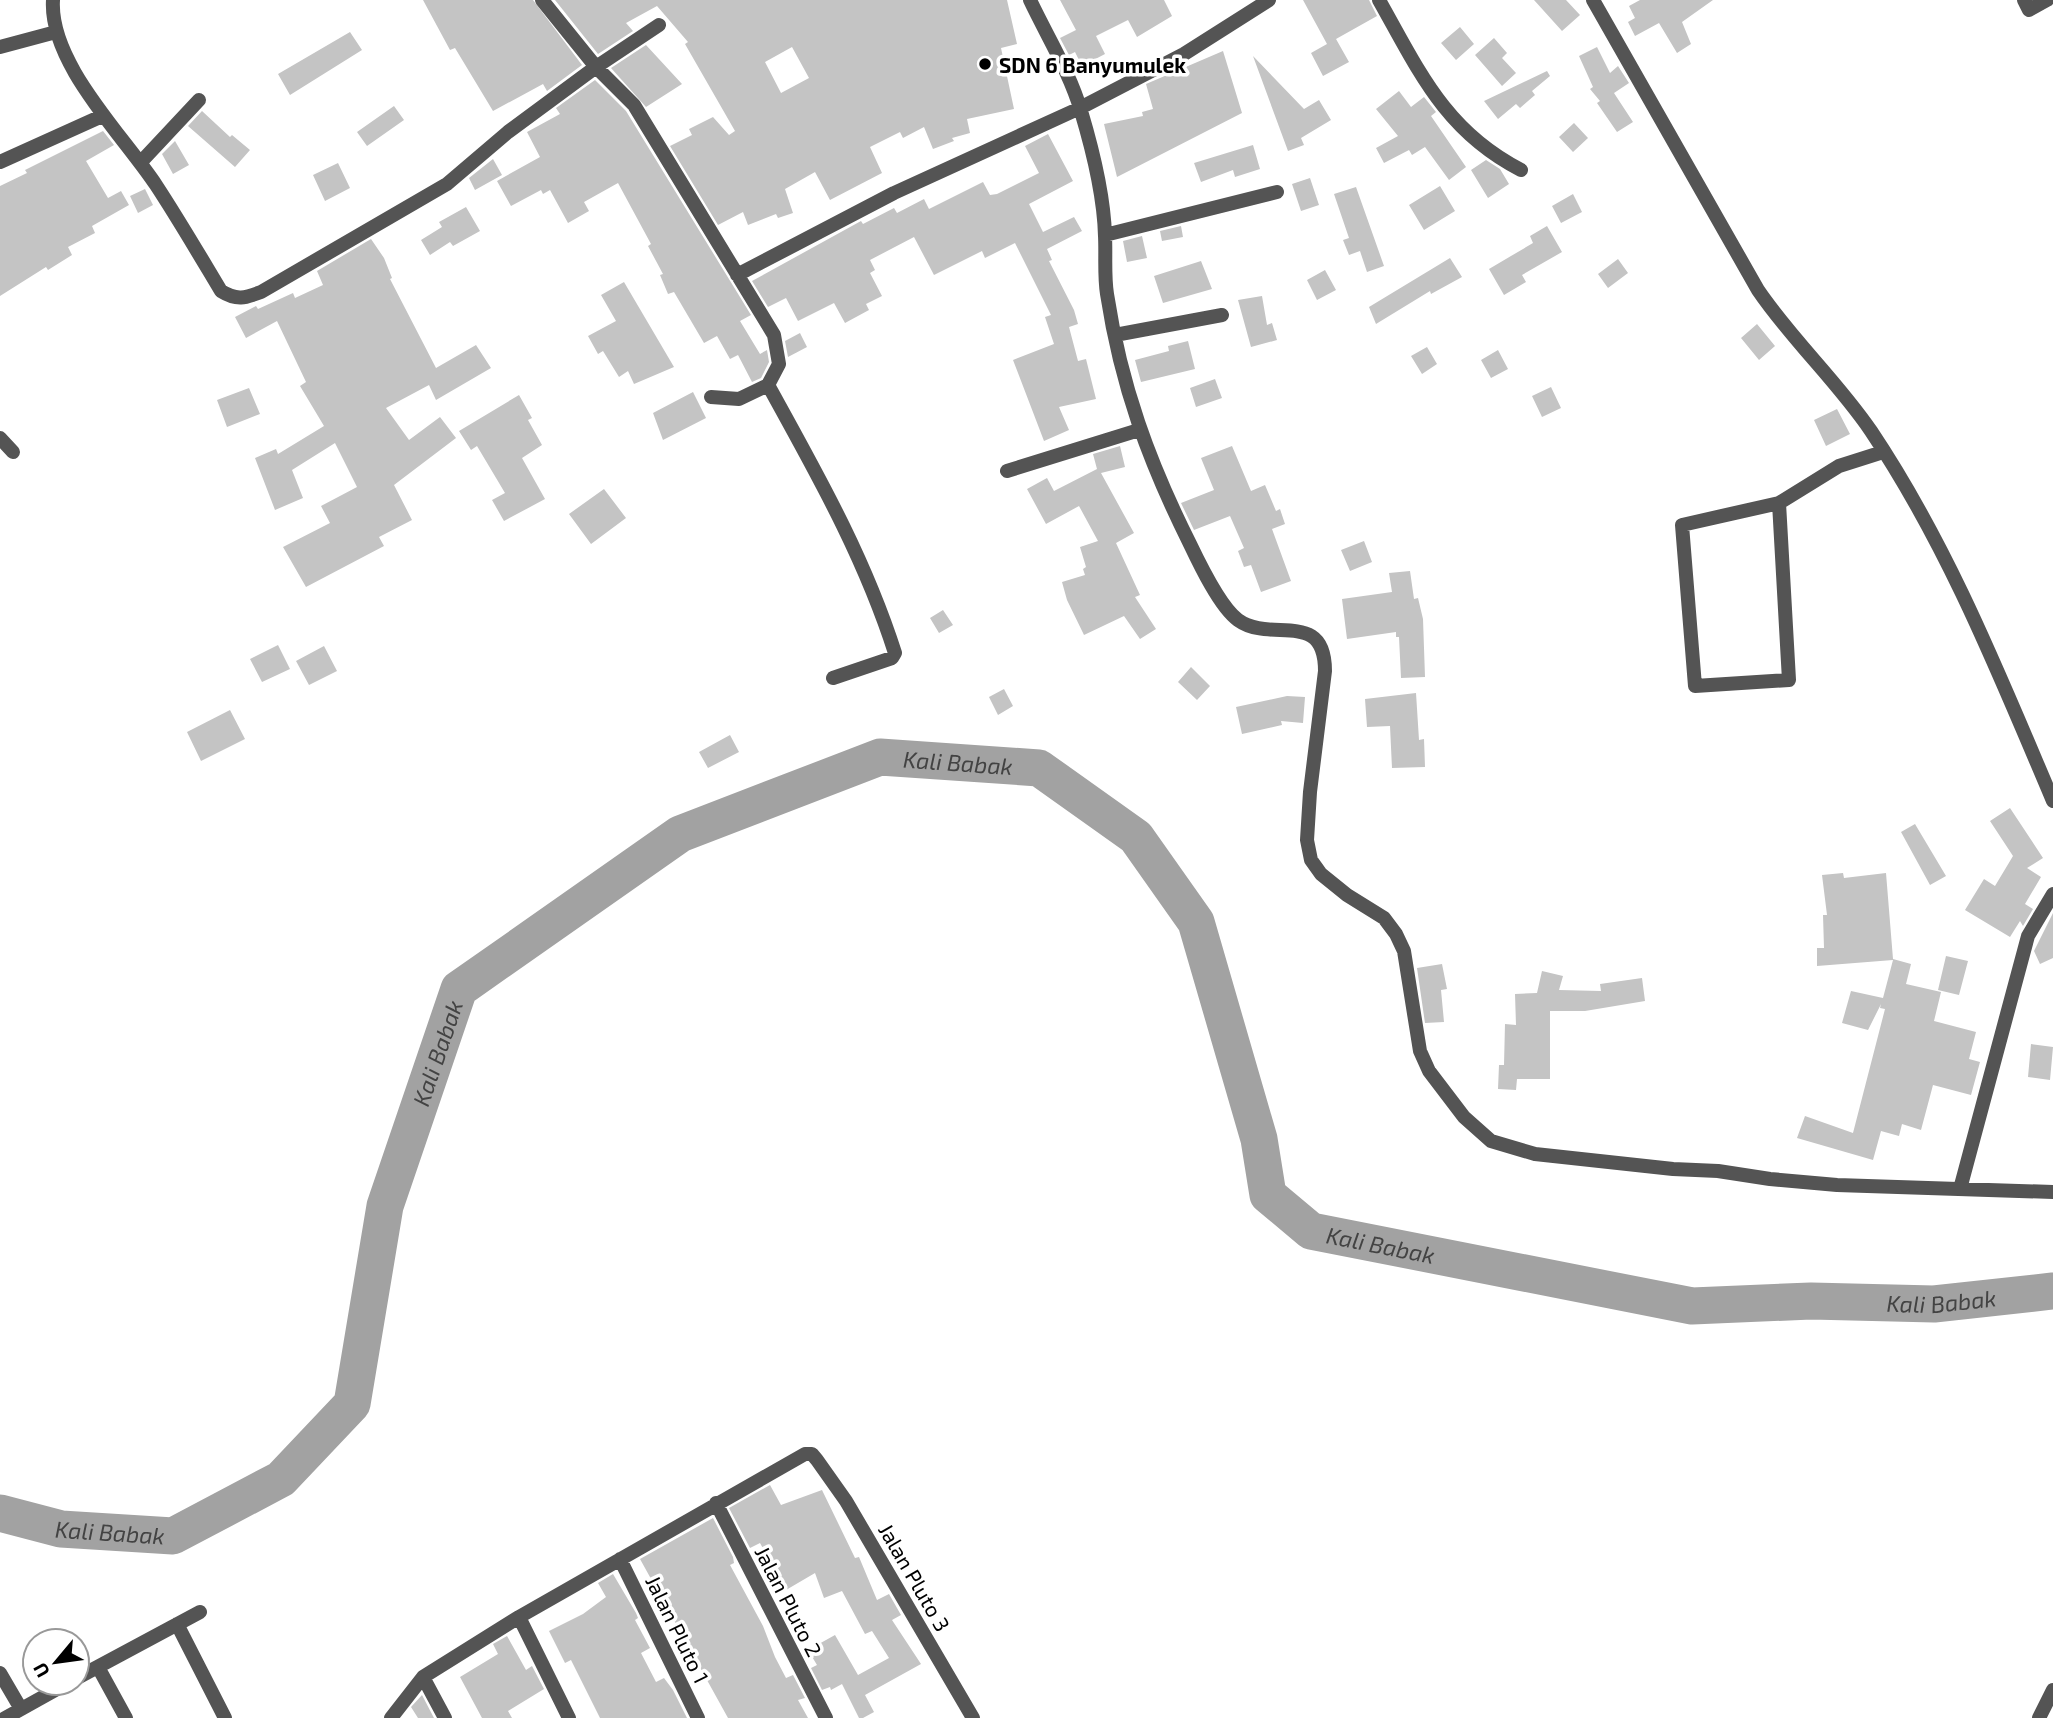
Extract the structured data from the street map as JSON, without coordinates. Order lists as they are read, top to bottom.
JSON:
{
  "streets": {
    "street": ["Jalan Pluto 3", "Jalan Pluto 2", "Jalan Pluto 1"]
  },
  "crossings": [
    ["Jalan Pluto 3", "Jalan Pluto 2"]
  ],
  "water": ["Kali Babak"],
  "places": ["SDN 6 Banyumulek"],
  "north": "bottom left"
}
